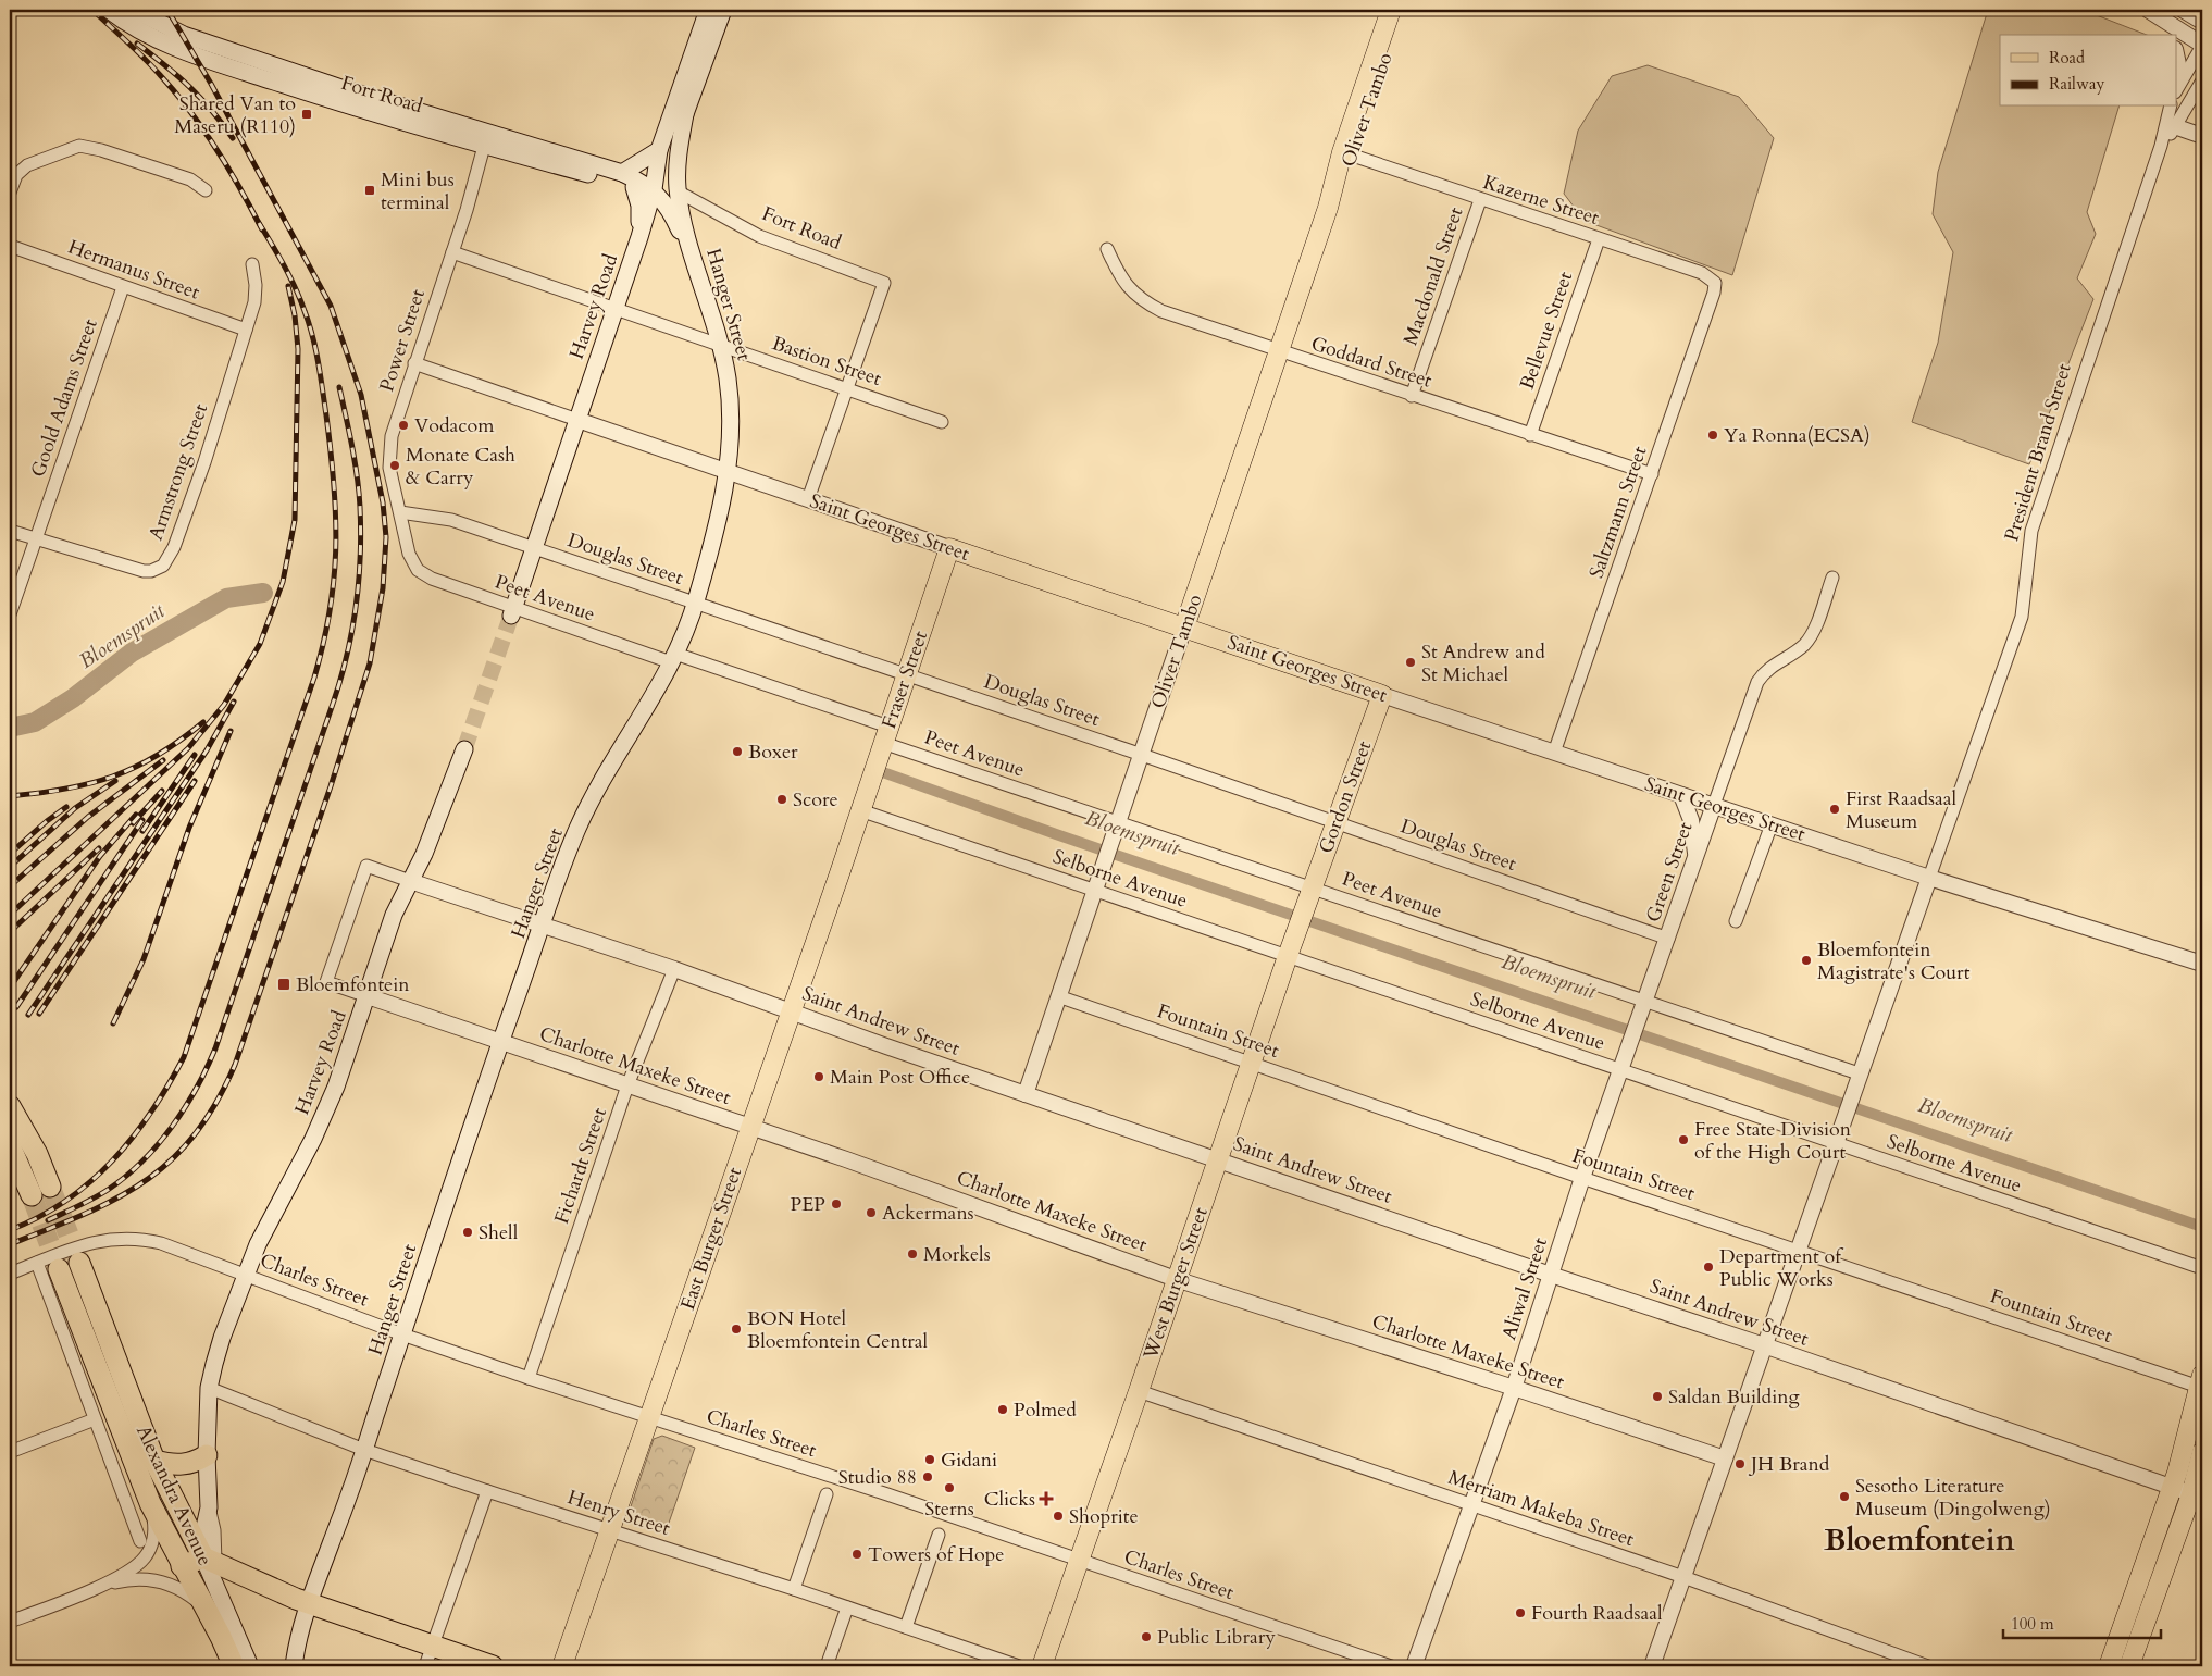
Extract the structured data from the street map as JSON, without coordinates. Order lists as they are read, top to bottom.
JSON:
{
  "streets": {
    "highway": ["Alexandra Avenue"],
    "main road": [
      "Fort Road",
      "Oliver Tambo",
      "Hanger Street",
      "Harvey Road",
      "Saint Georges Street",
      "Fraser Street",
      "Gordon Street",
      "East Burger Street",
      "West Burger Street"
    ],
    "street": [
      "Kazerne Street",
      "Hermanus Street",
      "Macdonald Street",
      "Bellevue Street",
      "Power Street",
      "Bastion Street",
      "Goddard Street",
      "Goold Adams Street",
      "President Brand Street",
      "Armstrong Street",
      "Saltzmann Street",
      "Douglas Street",
      "Peet Avenue",
      "Green Street",
      "Selborne Avenue",
      "Saint Andrew Street",
      "Fountain Street",
      "Charlotte Maxeke Street",
      "Fichardt Street",
      "Charles Street",
      "Aliwal Street",
      "Merriam Makeba Street",
      "Henry Street"
    ]
  },
  "crossings": [
    ["Fort Road", "Hanger Street"],
    ["Fort Road", "Harvey Road"],
    ["Fort Road", "Power Street"],
    ["Fort Road", "Bastion Street"],
    ["Oliver Tambo", "Kazerne Street"],
    ["Oliver Tambo", "Goddard Street"],
    ["Oliver Tambo", "Saint Georges Street"],
    ["Oliver Tambo", "Douglas Street"],
    ["Oliver Tambo", "Peet Avenue"],
    ["Oliver Tambo", "Selborne Avenue"],
    ["Oliver Tambo", "Saint Andrew Street"],
    ["Oliver Tambo", "Fountain Street"],
    ["Kazerne Street", "Macdonald Street"],
    ["Kazerne Street", "Bellevue Street"],
    ["Kazerne Street", "Saltzmann Street"],
    ["Hermanus Street", "Goold Adams Street"],
    ["Hermanus Street", "Armstrong Street"],
    ["Macdonald Street", "Goddard Street"],
    ["Hanger Street", "Bastion Street"],
    ["Hanger Street", "Saint Georges Street"],
    ["Hanger Street", "Douglas Street"],
    ["Hanger Street", "Peet Avenue"],
    ["Hanger Street", "Saint Andrew Street"],
    ["Hanger Street", "Charlotte Maxeke Street"],
    ["Hanger Street", "Charles Street"],
    ["Hanger Street", "Henry Street"],
    ["Harvey Road", "Bastion Street"],
    ["Harvey Road", "Saint Georges Street"],
    ["Harvey Road", "Douglas Street"],
    ["Harvey Road", "Peet Avenue"],
    ["Harvey Road", "Saint Andrew Street"],
    ["Harvey Road", "Charlotte Maxeke Street"],
    ["Harvey Road", "Charles Street"],
    ["Harvey Road", "Alexandra Avenue"],
    ["Harvey Road", "Henry Street"],
    ["Bellevue Street", "Goddard Street"],
    ["Power Street", "Bastion Street"],
    ["Power Street", "Saint Georges Street"],
    ["Power Street", "Douglas Street"],
    ["Power Street", "Peet Avenue"],
    ["Goddard Street", "Saltzmann Street"],
    ["Goold Adams Street", "Armstrong Street"],
    ["President Brand Street", "Saint Georges Street"],
    ["President Brand Street", "Peet Avenue"],
    ["President Brand Street", "Selborne Avenue"],
    ["President Brand Street", "Saint Andrew Street"],
    ["President Brand Street", "Fountain Street"],
    ["President Brand Street", "Charlotte Maxeke Street"],
    ["President Brand Street", "Merriam Makeba Street"],
    ["Saltzmann Street", "Saint Georges Street"],
    ["Saint Georges Street", "Fraser Street"],
    ["Saint Georges Street", "Gordon Street"],
    ["Saint Georges Street", "Green Street"],
    ["Douglas Street", "Fraser Street"],
    ["Douglas Street", "Gordon Street"],
    ["Douglas Street", "Green Street"],
    ["Peet Avenue", "Fraser Street"],
    ["Peet Avenue", "Gordon Street"],
    ["Peet Avenue", "Green Street"],
    ["Peet Avenue", "West Burger Street"],
    ["Fraser Street", "Selborne Avenue"],
    ["Fraser Street", "East Burger Street"],
    ["Gordon Street", "West Burger Street"],
    ["Green Street", "Aliwal Street"],
    ["Selborne Avenue", "East Burger Street"],
    ["Selborne Avenue", "West Burger Street"],
    ["Selborne Avenue", "Aliwal Street"],
    ["Saint Andrew Street", "Fichardt Street"],
    ["Saint Andrew Street", "East Burger Street"],
    ["Saint Andrew Street", "West Burger Street"],
    ["Saint Andrew Street", "Aliwal Street"],
    ["Fountain Street", "West Burger Street"],
    ["Fountain Street", "Aliwal Street"],
    ["Charlotte Maxeke Street", "Fichardt Street"],
    ["Charlotte Maxeke Street", "East Burger Street"],
    ["Charlotte Maxeke Street", "West Burger Street"],
    ["Charlotte Maxeke Street", "Aliwal Street"],
    ["Fichardt Street", "Charles Street"],
    ["East Burger Street", "Charles Street"],
    ["East Burger Street", "Henry Street"],
    ["Charles Street", "West Burger Street"],
    ["West Burger Street", "Merriam Makeba Street"],
    ["Aliwal Street", "Merriam Makeba Street"]
  ],
  "districts": ["Bloemfontein"],
  "water": ["Bloemspruit"],
  "places": {
    "transit": ["Shared Van to Maseru (R110)", "Mini bus terminal", "Bloemfontein"],
    "other": [
      "Vodacom",
      "Ya Ronna(ECSA)",
      "Monate Cash & Carry",
      "St Andrew and St Michael",
      "Boxer",
      "Score",
      "First Raadsaal Museum",
      "Bloemfontein Magistrate's Court",
      "Main Post Office",
      "Free State Division of the High Court",
      "PEP",
      "Ackermans",
      "Shell",
      "Morkels",
      "Department of Public Works",
      "BON Hotel Bloemfontein Central",
      "Saldan Building",
      "Polmed",
      "Gidani",
      "JH Brand",
      "Studio 88",
      "Sterns",
      "Sesotho Literature Museum (Dingolweng)",
      "Shoprite",
      "Towers of Hope",
      "Fourth Raadsaal",
      "Public Library"
    ],
    "health": ["Clicks"]
  },
  "legend": ["Road", "Railway"],
  "scale_bar": "100 m"
}
